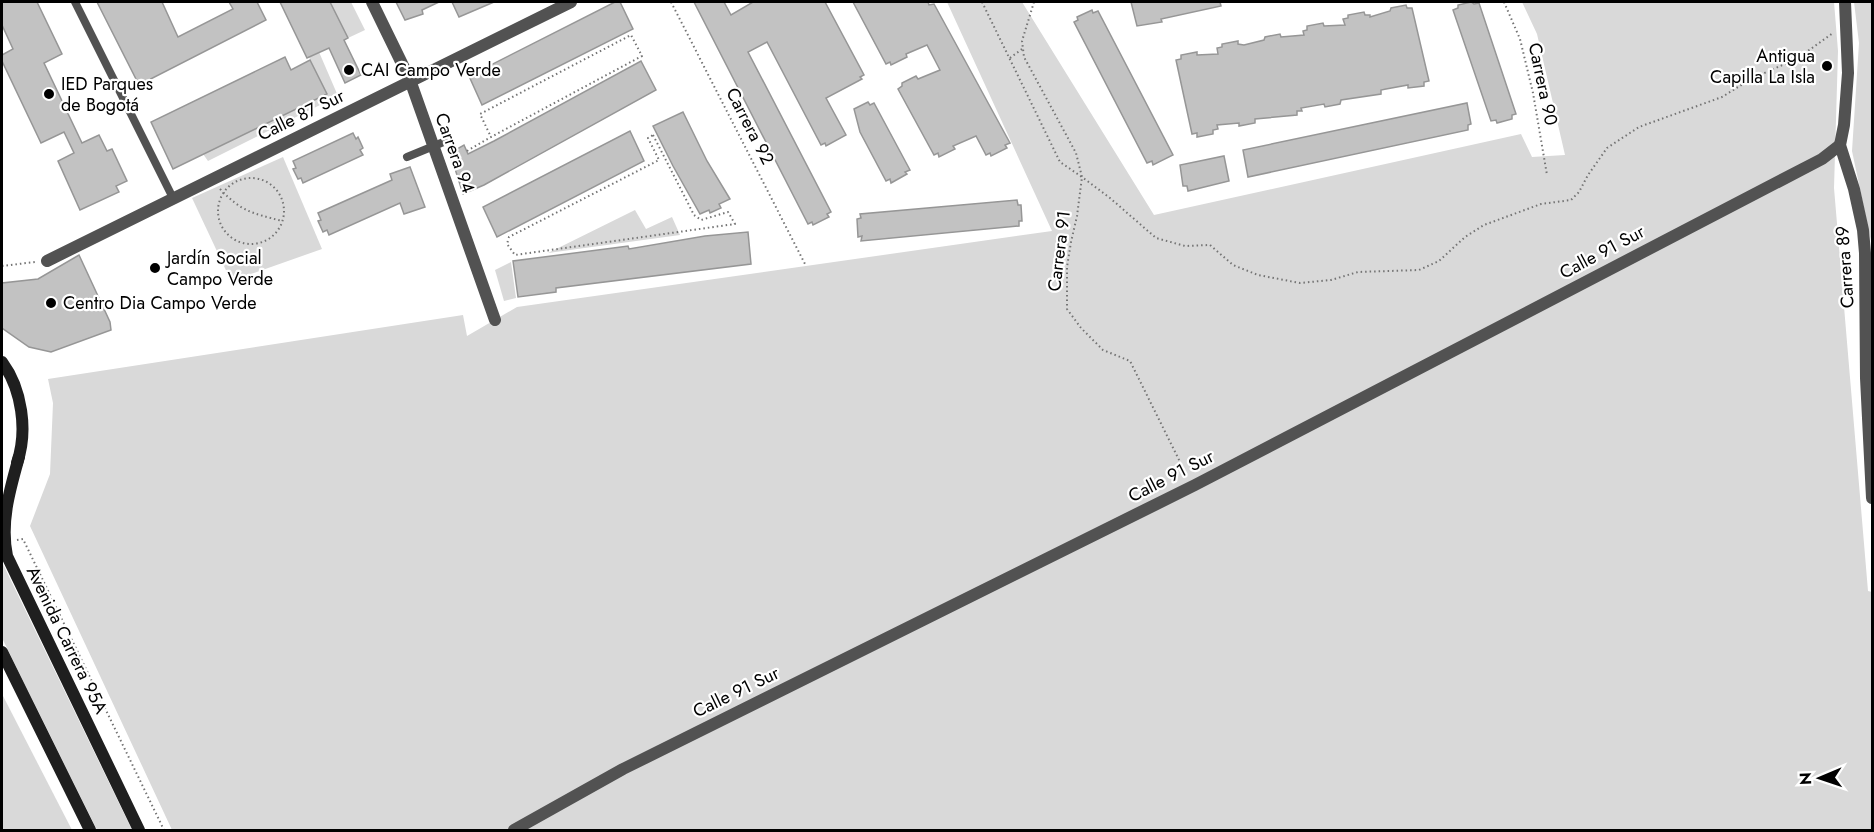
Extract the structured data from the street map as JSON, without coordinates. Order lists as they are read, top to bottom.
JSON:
{
  "streets": {
    "main road": ["Avenida Carrera 95A"],
    "street": [
      "Calle 87 Sur",
      "Carrera 94",
      "Calle 91 Sur",
      "Carrera 89"
    ],
    "path": ["Carrera 90", "Carrera 92", "Carrera 91"]
  },
  "crossings": [
    ["Calle 87 Sur", "Carrera 94"],
    ["Carrera 91", "Calle 91 Sur"],
    ["Calle 91 Sur", "Carrera 89"]
  ],
  "places": [
    "Antigua Capilla La Isla",
    "CAI Campo Verde",
    "IED Parques de Bogotá",
    "Jardín Social Campo Verde",
    "Centro Dia Campo Verde"
  ],
  "north": "left"
}
